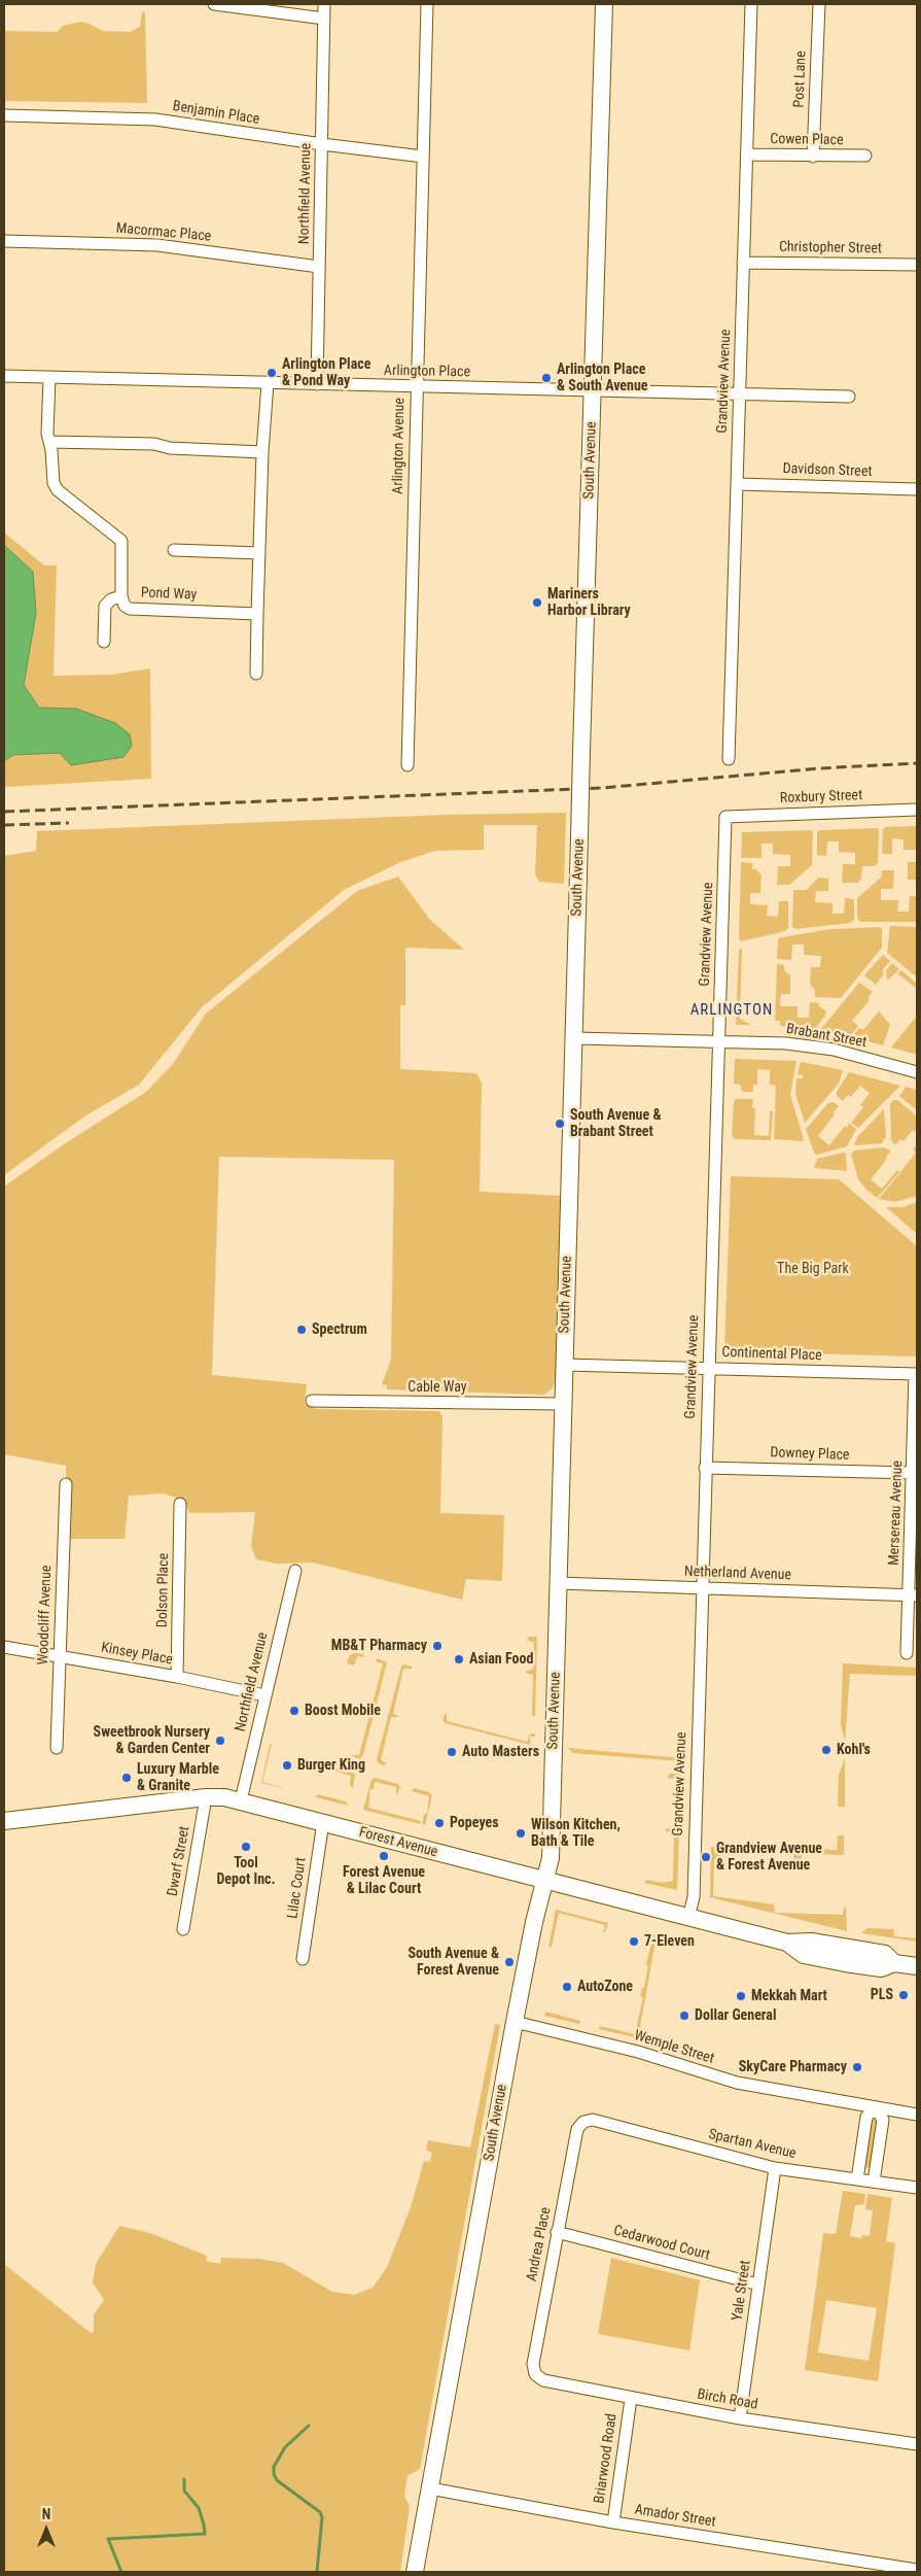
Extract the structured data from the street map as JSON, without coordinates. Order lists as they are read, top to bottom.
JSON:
{
  "streets": {
    "street": [
      "Post Lane",
      "Benjamin Place",
      "Cowen Place",
      "Northfield Avenue",
      "Macormac Place",
      "Christopher Street",
      "Arlington Place",
      "Grandview Avenue",
      "Arlington Avenue",
      "South Avenue",
      "Davidson Street",
      "Pond Way",
      "Roxbury Street",
      "Brabant Street",
      "Continental Place",
      "Cable Way",
      "Downey Place",
      "Mersereau Avenue",
      "Netherland Avenue",
      "Dolson Place",
      "Woodcliff Avenue",
      "Kinsey Place",
      "Forest Avenue",
      "Dwarf Street",
      "Lilac Court",
      "Wemple Street",
      "Spartan Avenue",
      "Cedarwood Court",
      "Andrea Place",
      "Yale Street",
      "Birch Road",
      "Briarwood Road",
      "Amador Street"
    ]
  },
  "crossings": [
    ["Post Lane", "Cowen Place"],
    ["Benjamin Place", "Northfield Avenue"],
    ["Benjamin Place", "Arlington Avenue"],
    ["Cowen Place", "Grandview Avenue"],
    ["Northfield Avenue", "Macormac Place"],
    ["Northfield Avenue", "Arlington Place"],
    ["Northfield Avenue", "Kinsey Place"],
    ["Northfield Avenue", "Forest Avenue"],
    ["Christopher Street", "Grandview Avenue"],
    ["Arlington Place", "Grandview Avenue"],
    ["Arlington Place", "Arlington Avenue"],
    ["Arlington Place", "South Avenue"],
    ["Arlington Place", "Pond Way"],
    ["Grandview Avenue", "Davidson Street"],
    ["Grandview Avenue", "Roxbury Street"],
    ["Grandview Avenue", "Brabant Street"],
    ["Grandview Avenue", "Continental Place"],
    ["Grandview Avenue", "Downey Place"],
    ["Grandview Avenue", "Netherland Avenue"],
    ["Grandview Avenue", "Forest Avenue"],
    ["South Avenue", "Brabant Street"],
    ["South Avenue", "Continental Place"],
    ["South Avenue", "Cable Way"],
    ["South Avenue", "Netherland Avenue"],
    ["South Avenue", "Forest Avenue"],
    ["South Avenue", "Wemple Street"],
    ["South Avenue", "Amador Street"],
    ["Continental Place", "Mersereau Avenue"],
    ["Downey Place", "Mersereau Avenue"],
    ["Mersereau Avenue", "Netherland Avenue"],
    ["Dolson Place", "Kinsey Place"],
    ["Woodcliff Avenue", "Kinsey Place"],
    ["Forest Avenue", "Dwarf Street"],
    ["Forest Avenue", "Lilac Court"],
    ["Spartan Avenue", "Andrea Place"],
    ["Spartan Avenue", "Yale Street"],
    ["Cedarwood Court", "Andrea Place"],
    ["Cedarwood Court", "Yale Street"],
    ["Andrea Place", "Birch Road"],
    ["Yale Street", "Birch Road"],
    ["Birch Road", "Briarwood Road"],
    ["Briarwood Road", "Amador Street"]
  ],
  "districts": ["ARLINGTON"],
  "parks": ["The Big Park"],
  "places": [
    "Arlington Place & Pond Way",
    "Arlington Place & South Avenue",
    "Mariners Harbor Library",
    "South Avenue & Brabant Street",
    "Spectrum",
    "MB&T Pharmacy",
    "Asian Food",
    "Boost Mobile",
    "Sweetbrook Nursery & Garden Center",
    "Kohl's",
    "Auto Masters",
    "Burger King",
    "Luxury Marble & Granite",
    "Popeyes",
    "Wilson Kitchen, Bath & Tile",
    "Tool Depot Inc.",
    "Forest Avenue & Lilac Court",
    "Grandview Avenue & Forest Avenue",
    "7-Eleven",
    "South Avenue & Forest Avenue",
    "AutoZone",
    "PLS",
    "Mekkah Mart",
    "Dollar General",
    "SkyCare Pharmacy"
  ],
  "north": "top"
}
